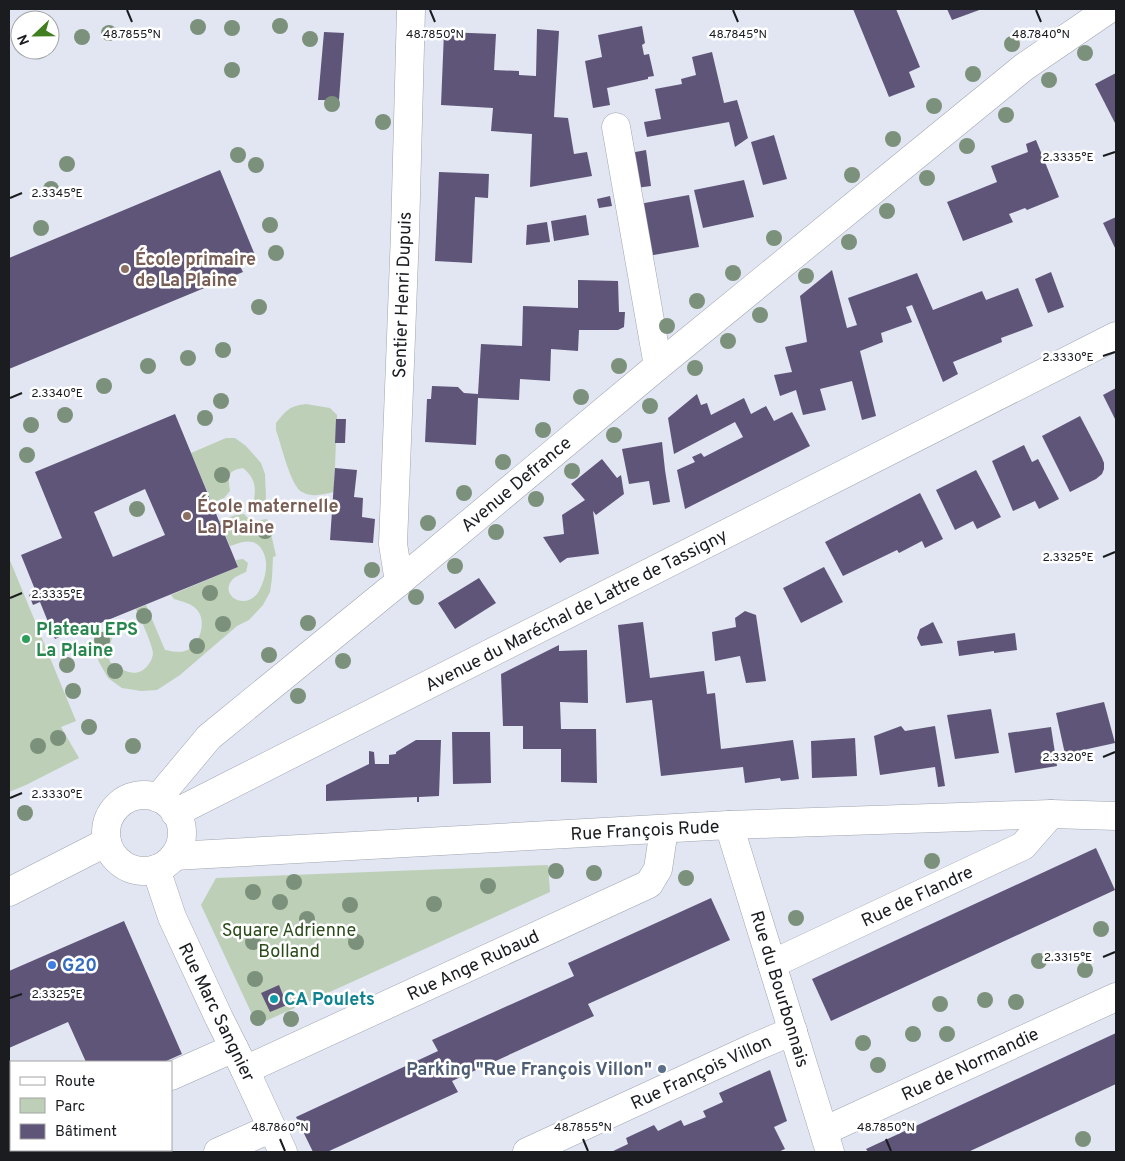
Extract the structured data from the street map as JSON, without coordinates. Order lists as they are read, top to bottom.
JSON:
{
  "streets": {
    "street": [
      "Sentier Henri Dupuis",
      "Avenue Defrance",
      "Avenue du Maréchal de Lattre de Tassigny",
      "Rue François Rude",
      "Rue de Flandre",
      "Rue Ange Rubaud",
      "Rue du Bourbonnais",
      "Rue Marc Sangnier",
      "Rue de Normandie",
      "Rue François Villon"
    ]
  },
  "crossings": [
    ["Sentier Henri Dupuis", "Avenue Defrance"],
    ["Avenue Defrance", "Avenue du Maréchal de Lattre de Tassigny"],
    ["Avenue Defrance", "Rue François Rude"],
    ["Avenue Defrance", "Rue Marc Sangnier"],
    ["Avenue du Maréchal de Lattre de Tassigny", "Rue François Rude"],
    ["Avenue du Maréchal de Lattre de Tassigny", "Rue Marc Sangnier"],
    ["Rue François Rude", "Rue de Flandre"],
    ["Rue François Rude", "Rue Ange Rubaud"],
    ["Rue François Rude", "Rue du Bourbonnais"],
    ["Rue François Rude", "Rue Marc Sangnier"],
    ["Rue de Flandre", "Rue du Bourbonnais"],
    ["Rue Ange Rubaud", "Rue Marc Sangnier"],
    ["Rue du Bourbonnais", "Rue de Normandie"],
    ["Rue du Bourbonnais", "Rue François Villon"]
  ],
  "parks": ["Square Adrienne Bolland"],
  "places": [
    "École primaire de La Plaine",
    "École maternelle La Plaine",
    "Plateau EPS La Plaine",
    "G20",
    "CA Poulets",
    "Parking \"Rue François Villon\""
  ],
  "legend": ["Route", "Parc", "Bâtiment"],
  "north": "left",
  "coordinates": [
    "48.7855°N",
    "48.7850°N",
    "48.7845°N",
    "48.7840°N",
    "2.3335°E",
    "2.3345°E",
    "2.3330°E",
    "2.3340°E",
    "2.3325°E",
    "2.3320°E",
    "2.3315°E",
    "48.7860°N"
  ]
}
